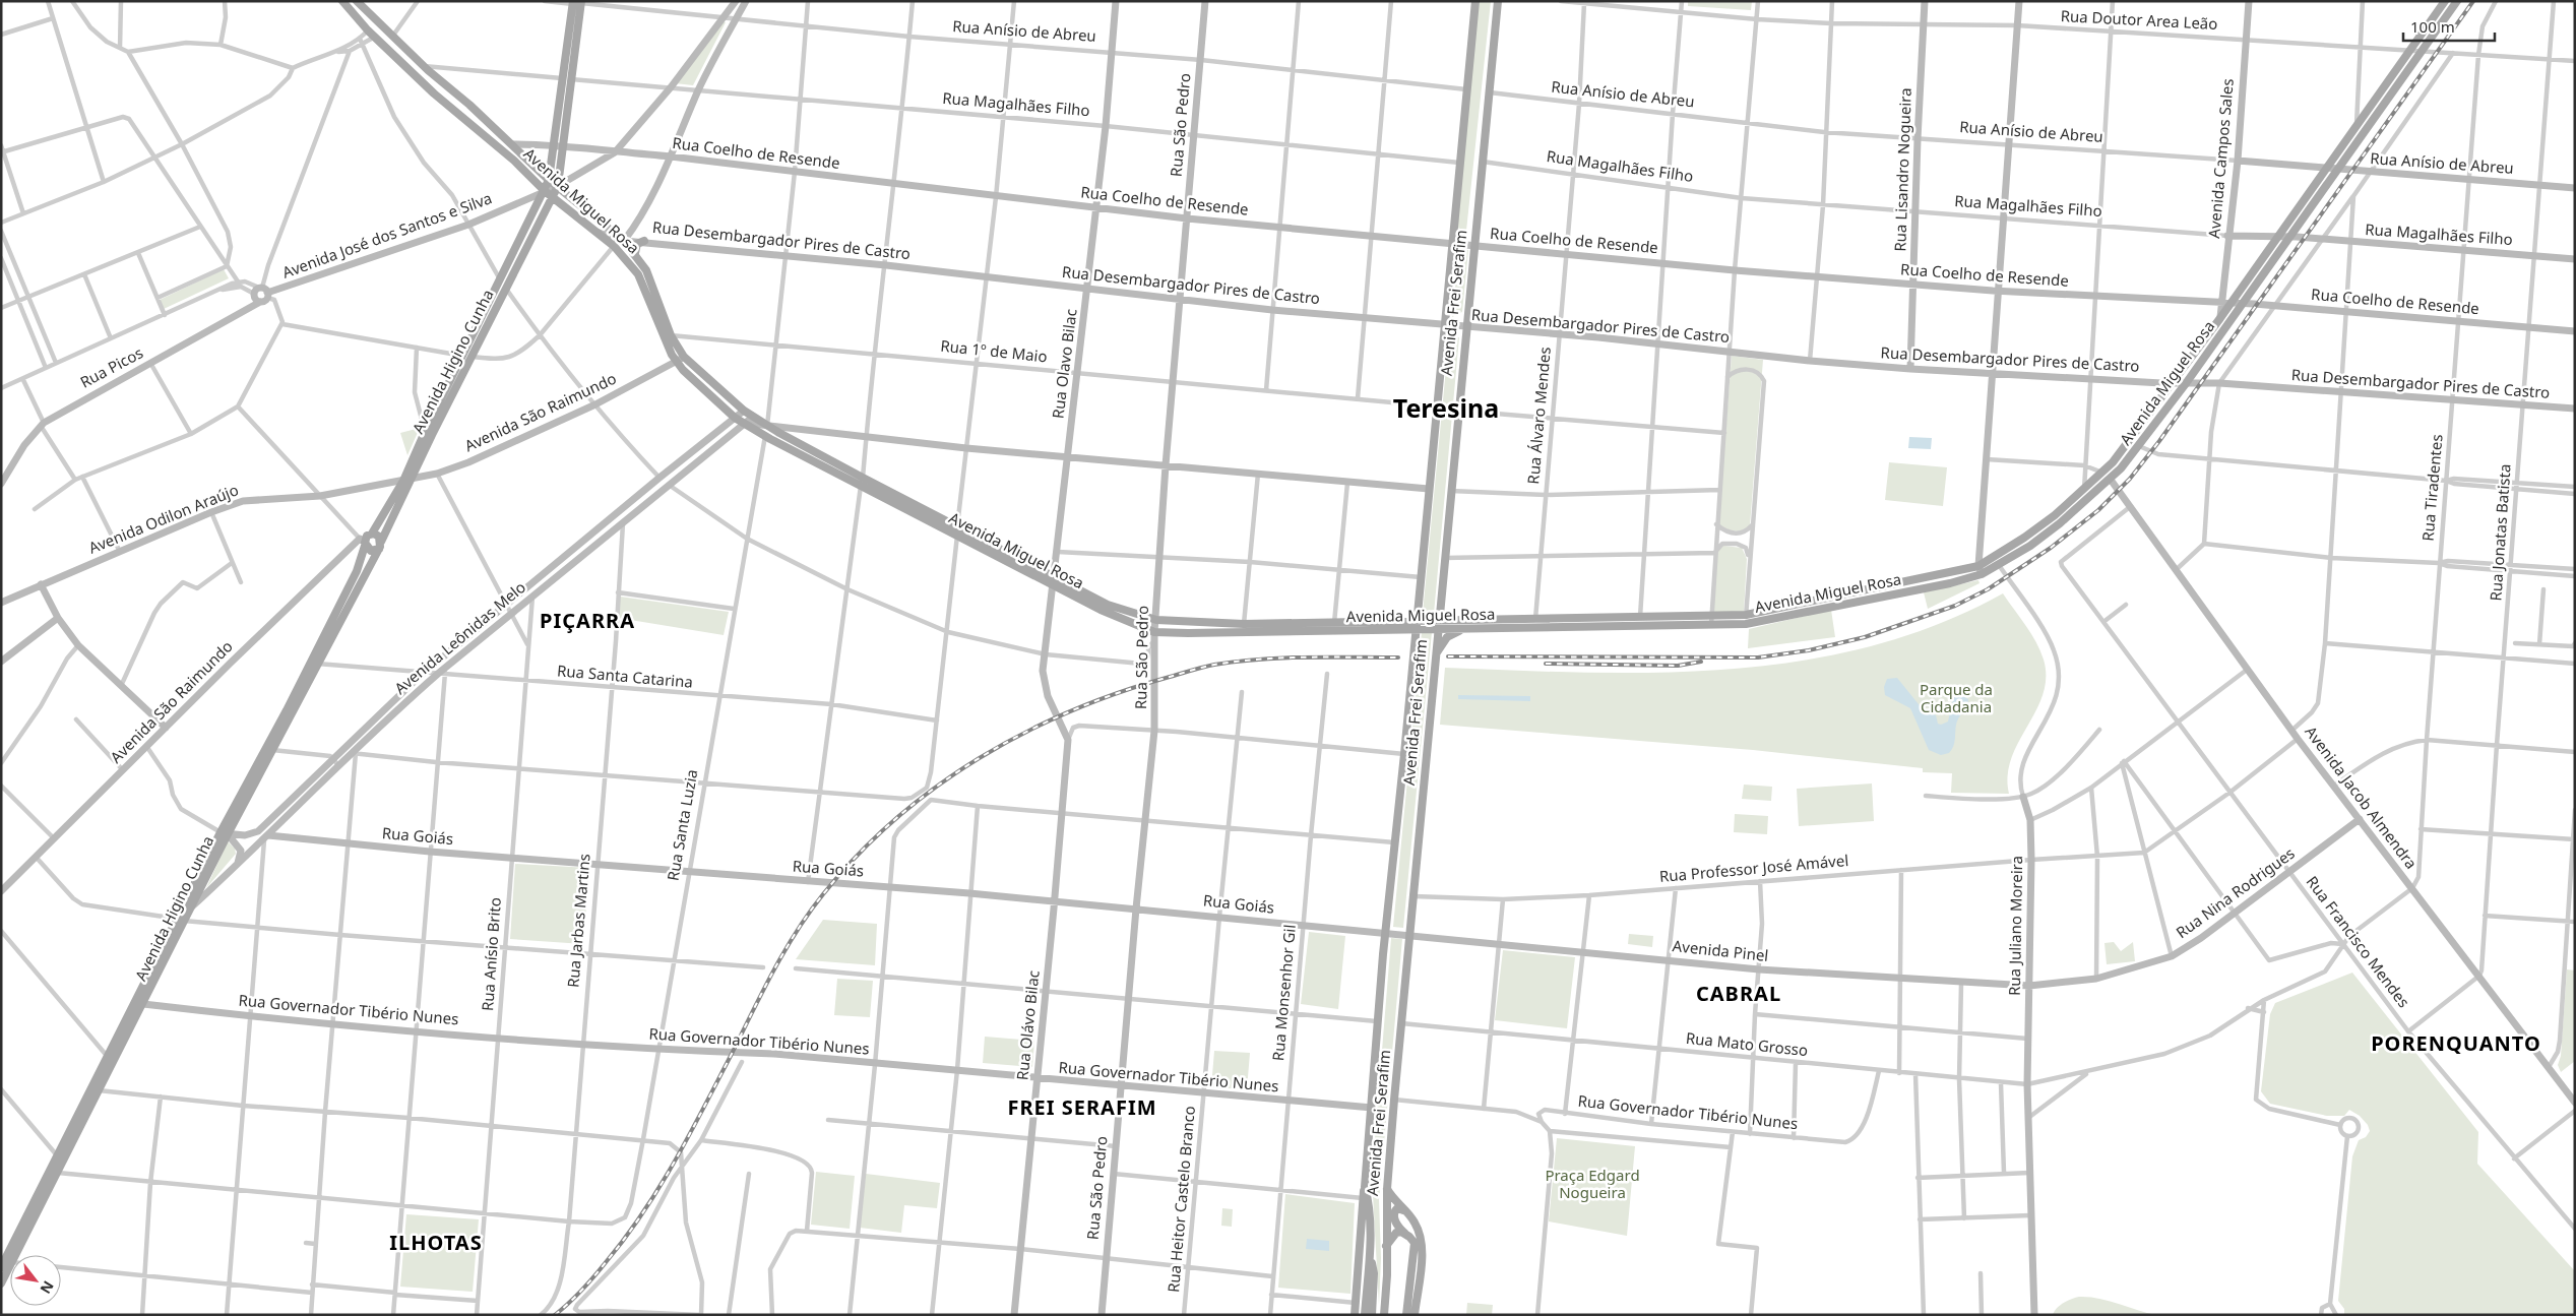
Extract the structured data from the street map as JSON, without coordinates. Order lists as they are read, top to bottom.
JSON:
{
  "streets": {
    "main road": ["Avenida Miguel Rosa", "Avenida Frei Serafim", "Avenida Higino Cunha"],
    "street": [
      "Rua Doutor Area Leão",
      "Rua Anísio de Abreu",
      "Rua Magalhães Filho",
      "Rua São Pedro",
      "Rua Coelho de Resende",
      "Avenida Campos Sales",
      "Rua Lisandro Nogueira",
      "Avenida José dos Santos e Silva",
      "Rua Desembargador Pires de Castro",
      "Rua 1º de Maio",
      "Rua Olavo Bilac",
      "Rua Picos",
      "Avenida São Raimundo",
      "Rua Álvaro Mendes",
      "Rua Tiradentes",
      "Avenida Odilon Araújo",
      "Rua Jonatas Batista",
      "Avenida Leônidas Melo",
      "Rua Santa Catarina",
      "Avenida Jacob Almendra",
      "Rua Santa Luzia",
      "Rua Goiás",
      "Rua Professor José Amável",
      "Rua Nina Rodrigues",
      "Rua Jarbas Martins",
      "Rua Juliano Moreira",
      "Rua Francisco Mendes",
      "Avenida Pinel",
      "Rua Anísio Brito",
      "Rua Monsenhor Gil",
      "Rua Governador Tibério Nunes",
      "Rua Olávo Bilac",
      "Rua Mato Grosso",
      "Rua Heitor Castelo Branco"
    ]
  },
  "crossings": [
    ["Rua Doutor Area Leão", "Avenida Campos Sales"],
    ["Rua Doutor Area Leão", "Rua Lisandro Nogueira"],
    ["Rua Doutor Area Leão", "Avenida Miguel Rosa"],
    ["Rua Doutor Area Leão", "Rua Álvaro Mendes"],
    ["Rua Doutor Area Leão", "Rua Tiradentes"],
    ["Rua Doutor Area Leão", "Rua Jonatas Batista"],
    ["Rua Anísio de Abreu", "Rua São Pedro"],
    ["Rua Anísio de Abreu", "Avenida Campos Sales"],
    ["Rua Anísio de Abreu", "Rua Lisandro Nogueira"],
    ["Rua Anísio de Abreu", "Avenida Miguel Rosa"],
    ["Rua Anísio de Abreu", "Avenida José dos Santos e Silva"],
    ["Rua Anísio de Abreu", "Avenida Frei Serafim"],
    ["Rua Anísio de Abreu", "Rua Olavo Bilac"],
    ["Rua Anísio de Abreu", "Rua Álvaro Mendes"],
    ["Rua Anísio de Abreu", "Rua Tiradentes"],
    ["Rua Anísio de Abreu", "Rua Jonatas Batista"],
    ["Rua Magalhães Filho", "Rua São Pedro"],
    ["Rua Magalhães Filho", "Avenida Campos Sales"],
    ["Rua Magalhães Filho", "Rua Lisandro Nogueira"],
    ["Rua Magalhães Filho", "Avenida Miguel Rosa"],
    ["Rua Magalhães Filho", "Avenida José dos Santos e Silva"],
    ["Rua Magalhães Filho", "Avenida Frei Serafim"],
    ["Rua Magalhães Filho", "Avenida Higino Cunha"],
    ["Rua Magalhães Filho", "Rua Olavo Bilac"],
    ["Rua Magalhães Filho", "Rua Álvaro Mendes"],
    ["Rua Magalhães Filho", "Rua Tiradentes"],
    ["Rua Magalhães Filho", "Rua Jonatas Batista"],
    ["Rua São Pedro", "Rua Coelho de Resende"],
    ["Rua São Pedro", "Avenida Miguel Rosa"],
    ["Rua São Pedro", "Rua Desembargador Pires de Castro"],
    ["Rua São Pedro", "Rua 1º de Maio"],
    ["Rua São Pedro", "Rua Goiás"],
    ["Rua São Pedro", "Rua Governador Tibério Nunes"],
    ["Rua Coelho de Resende", "Avenida Campos Sales"],
    ["Rua Coelho de Resende", "Rua Lisandro Nogueira"],
    ["Rua Coelho de Resende", "Avenida Miguel Rosa"],
    ["Rua Coelho de Resende", "Avenida José dos Santos e Silva"],
    ["Rua Coelho de Resende", "Avenida Frei Serafim"],
    ["Rua Coelho de Resende", "Avenida Higino Cunha"],
    ["Rua Coelho de Resende", "Rua Olavo Bilac"],
    ["Rua Coelho de Resende", "Rua Álvaro Mendes"],
    ["Rua Coelho de Resende", "Rua Tiradentes"],
    ["Rua Coelho de Resende", "Rua Jonatas Batista"],
    ["Avenida Campos Sales", "Avenida Miguel Rosa"],
    ["Rua Lisandro Nogueira", "Rua Desembargador Pires de Castro"],
    ["Avenida Miguel Rosa", "Avenida José dos Santos e Silva"],
    ["Avenida Miguel Rosa", "Rua Desembargador Pires de Castro"],
    ["Avenida Miguel Rosa", "Avenida Frei Serafim"],
    ["Avenida Miguel Rosa", "Rua 1º de Maio"],
    ["Avenida Miguel Rosa", "Avenida Higino Cunha"],
    ["Avenida Miguel Rosa", "Rua Olavo Bilac"],
    ["Avenida Miguel Rosa", "Avenida São Raimundo"],
    ["Avenida Miguel Rosa", "Rua Álvaro Mendes"],
    ["Avenida Miguel Rosa", "Avenida Leônidas Melo"],
    ["Avenida Miguel Rosa", "Avenida Jacob Almendra"],
    ["Avenida Miguel Rosa", "Rua Santa Luzia"],
    ["Avenida Miguel Rosa", "Rua Juliano Moreira"],
    ["Avenida José dos Santos e Silva", "Avenida Higino Cunha"],
    ["Avenida José dos Santos e Silva", "Rua Picos"],
    ["Rua Desembargador Pires de Castro", "Avenida Frei Serafim"],
    ["Rua Desembargador Pires de Castro", "Rua Olavo Bilac"],
    ["Rua Desembargador Pires de Castro", "Rua Álvaro Mendes"],
    ["Rua Desembargador Pires de Castro", "Rua Tiradentes"],
    ["Rua Desembargador Pires de Castro", "Rua Jonatas Batista"],
    ["Avenida Frei Serafim", "Rua 1º de Maio"],
    ["Avenida Frei Serafim", "Rua Goiás"],
    ["Avenida Frei Serafim", "Rua Professor José Amável"],
    ["Avenida Frei Serafim", "Avenida Pinel"],
    ["Avenida Frei Serafim", "Rua Governador Tibério Nunes"],
    ["Avenida Frei Serafim", "Rua Mato Grosso"],
    ["Rua 1º de Maio", "Rua Olavo Bilac"],
    ["Avenida Higino Cunha", "Avenida São Raimundo"],
    ["Avenida Higino Cunha", "Avenida Odilon Araújo"],
    ["Avenida Higino Cunha", "Avenida Leônidas Melo"],
    ["Avenida Higino Cunha", "Rua Santa Catarina"],
    ["Avenida Higino Cunha", "Rua Governador Tibério Nunes"],
    ["Rua Olavo Bilac", "Rua Olávo Bilac"],
    ["Avenida São Raimundo", "Avenida Odilon Araújo"],
    ["Rua Tiradentes", "Avenida Jacob Almendra"],
    ["Rua Jonatas Batista", "Avenida Jacob Almendra"],
    ["Avenida Leônidas Melo", "Rua Santa Catarina"],
    ["Avenida Leônidas Melo", "Rua Goiás"],
    ["Avenida Leônidas Melo", "Rua Jarbas Martins"],
    ["Avenida Leônidas Melo", "Rua Anísio Brito"],
    ["Rua Santa Catarina", "Rua Santa Luzia"],
    ["Rua Santa Catarina", "Rua Jarbas Martins"],
    ["Rua Santa Catarina", "Rua Anísio Brito"],
    ["Avenida Jacob Almendra", "Rua Nina Rodrigues"],
    ["Avenida Jacob Almendra", "Rua Francisco Mendes"],
    ["Rua Santa Luzia", "Rua Goiás"],
    ["Rua Santa Luzia", "Rua Jarbas Martins"],
    ["Rua Santa Luzia", "Rua Governador Tibério Nunes"],
    ["Rua Goiás", "Rua Jarbas Martins"],
    ["Rua Goiás", "Avenida Pinel"],
    ["Rua Goiás", "Rua Anísio Brito"],
    ["Rua Goiás", "Rua Monsenhor Gil"],
    ["Rua Goiás", "Rua Olávo Bilac"],
    ["Rua Goiás", "Rua Heitor Castelo Branco"],
    ["Rua Professor José Amável", "Rua Juliano Moreira"],
    ["Rua Nina Rodrigues", "Rua Juliano Moreira"],
    ["Rua Nina Rodrigues", "Rua Francisco Mendes"],
    ["Rua Nina Rodrigues", "Avenida Pinel"],
    ["Rua Jarbas Martins", "Rua Governador Tibério Nunes"],
    ["Rua Juliano Moreira", "Avenida Pinel"],
    ["Rua Juliano Moreira", "Rua Mato Grosso"],
    ["Rua Francisco Mendes", "Rua Mato Grosso"],
    ["Rua Anísio Brito", "Rua Governador Tibério Nunes"],
    ["Rua Monsenhor Gil", "Rua Governador Tibério Nunes"],
    ["Rua Governador Tibério Nunes", "Rua Olávo Bilac"],
    ["Rua Governador Tibério Nunes", "Rua Mato Grosso"],
    ["Rua Governador Tibério Nunes", "Rua Heitor Castelo Branco"]
  ],
  "districts": [
    "Teresina",
    "PIÇARRA",
    "CABRAL",
    "PORENQUANTO",
    "FREI SERAFIM",
    "ILHOTAS"
  ],
  "parks": ["Parque da Cidadania", "Praça Edgard Nogueira"],
  "scale_bar": "100 m",
  "north": "bottom right"
}
